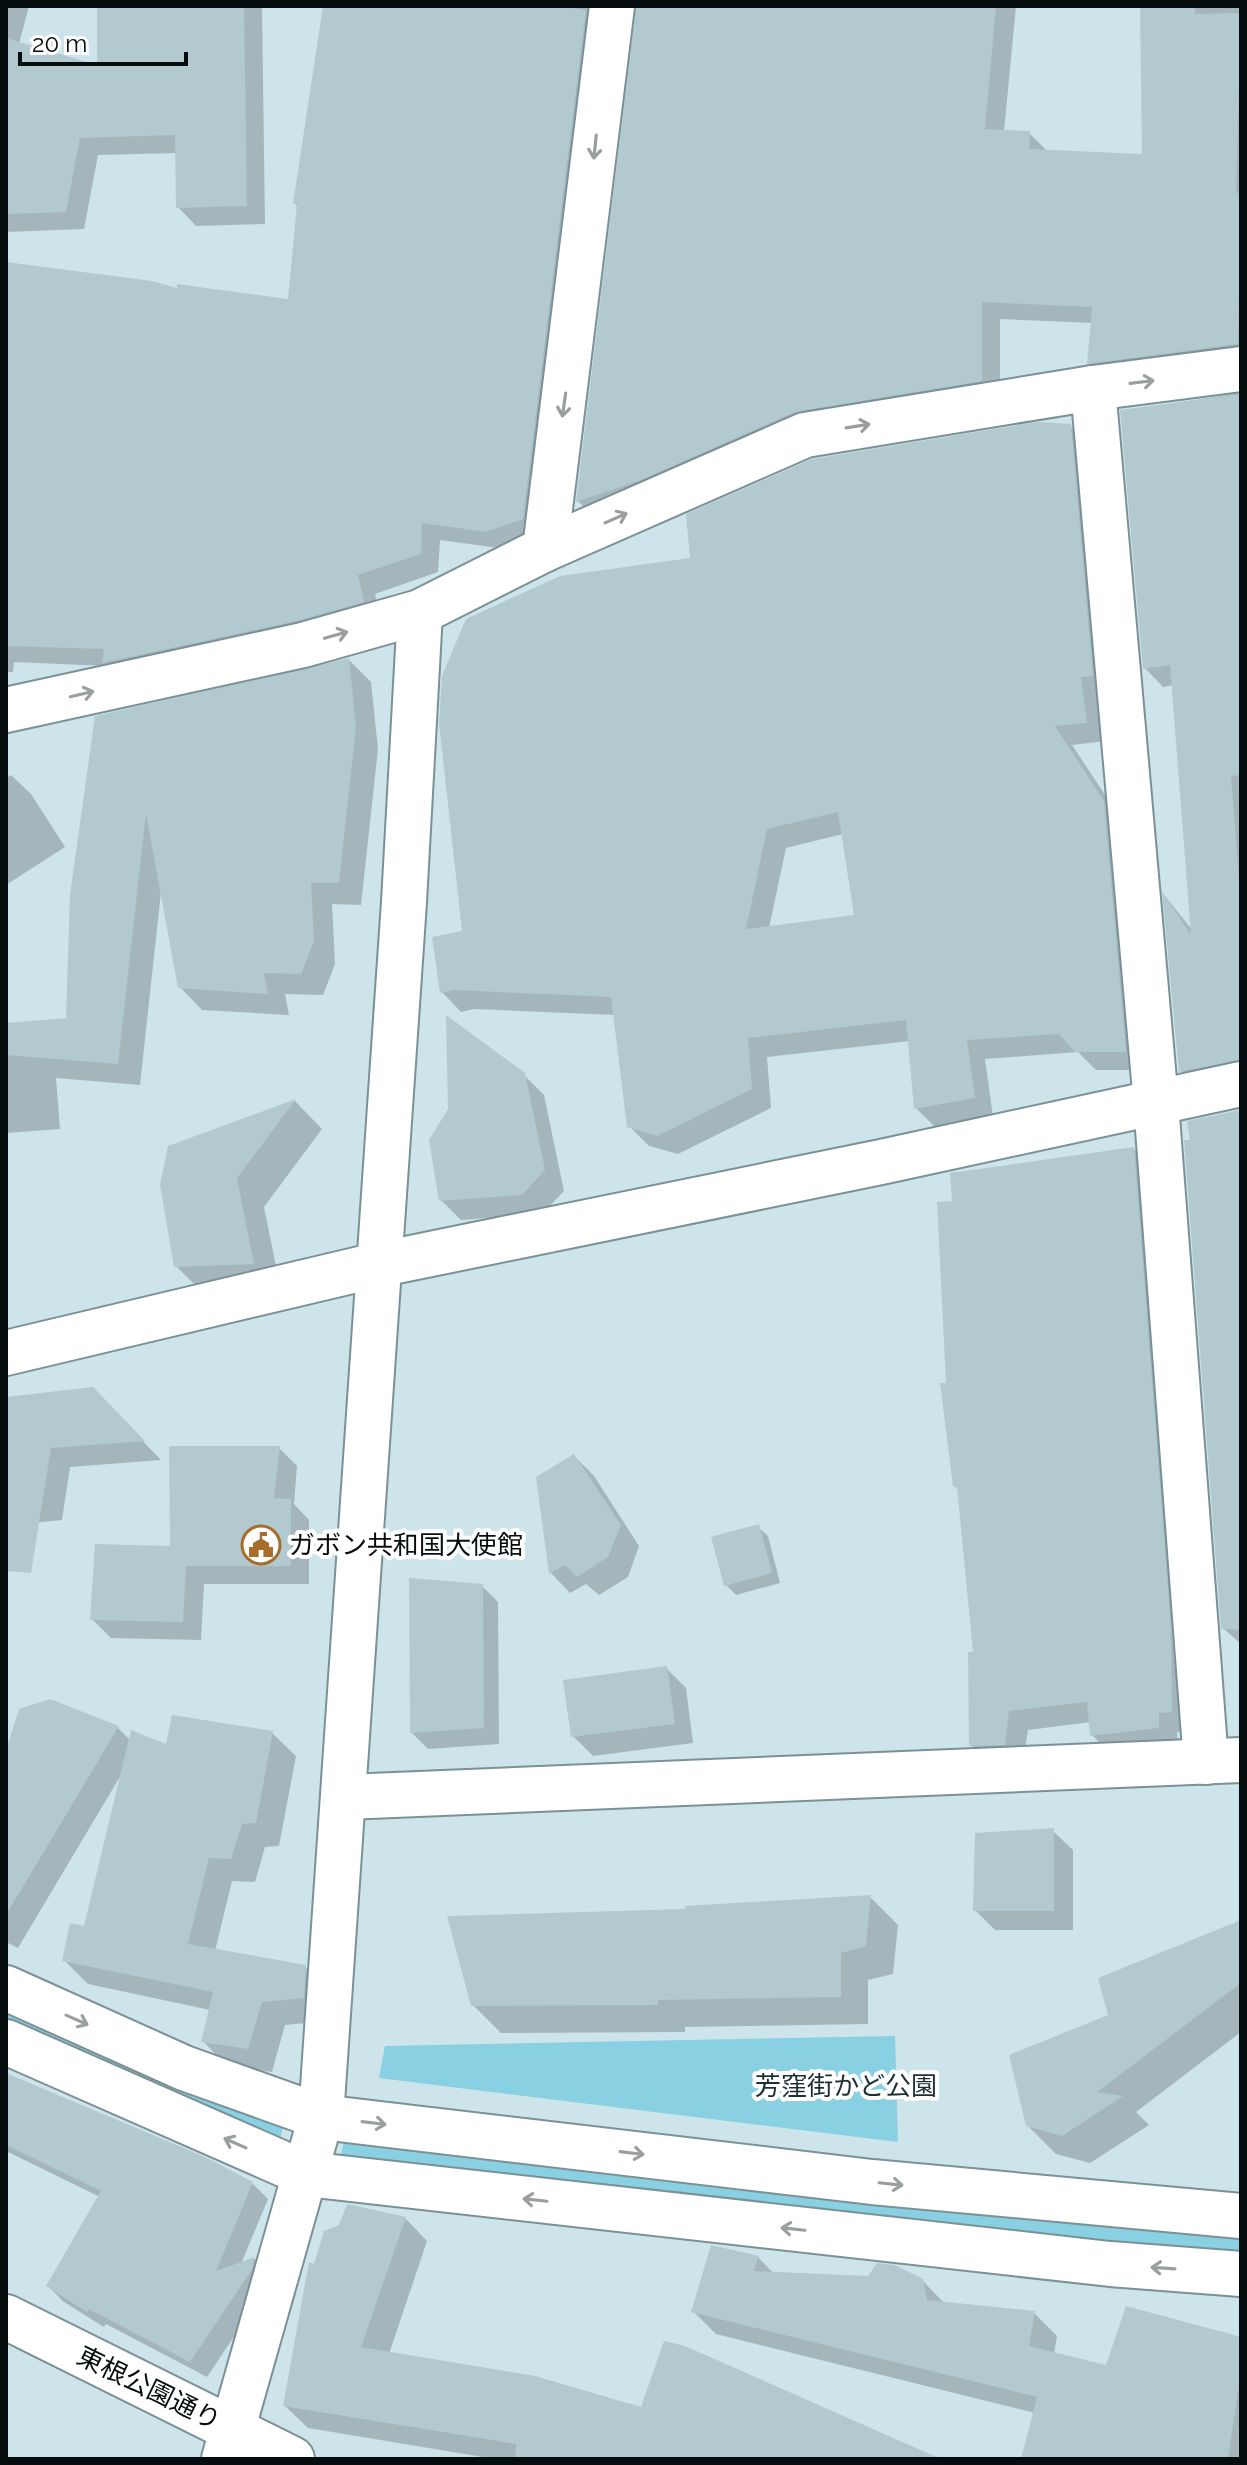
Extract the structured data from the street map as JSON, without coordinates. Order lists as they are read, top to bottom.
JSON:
{
  "streets": {
    "street": ["東根公園通り"]
  },
  "parks": ["芳窪街かど公園"],
  "places": {
    "public building": ["ガボン共和国大使館"]
  },
  "scale_bar": "20 m"
}
